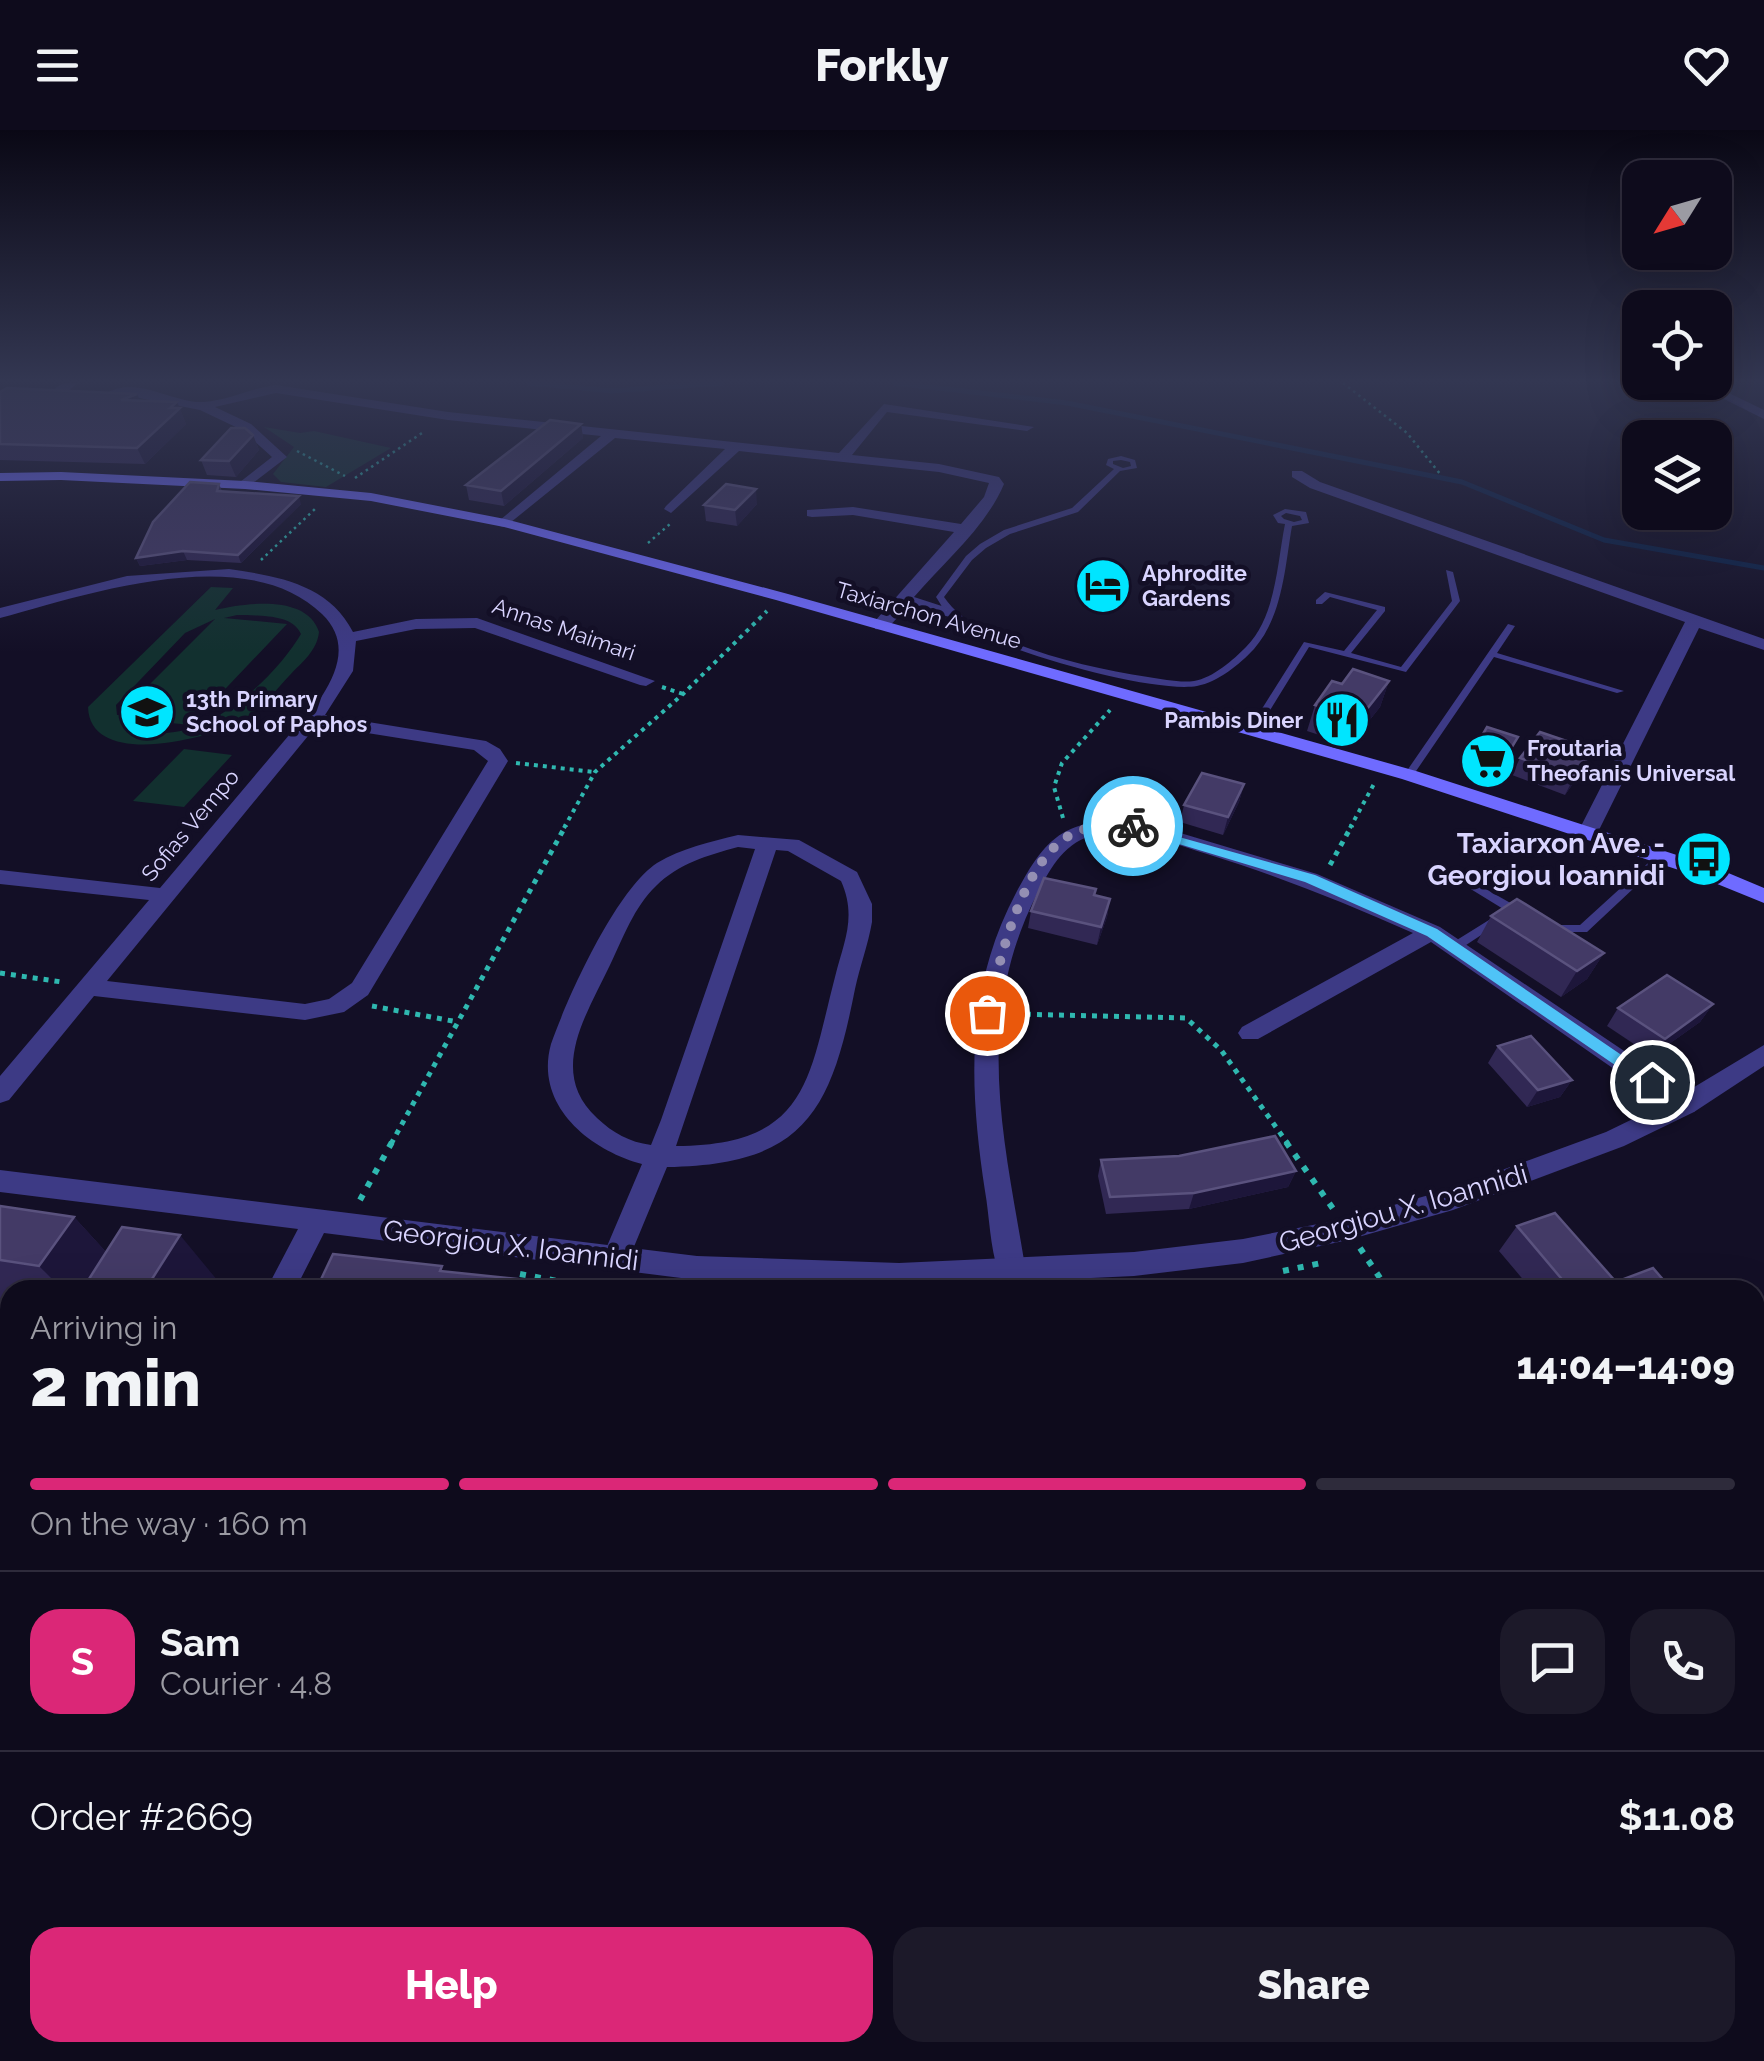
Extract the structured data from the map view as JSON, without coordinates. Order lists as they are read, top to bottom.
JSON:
{
  "streets": {
    "main road": ["Taxiarchon Avenue"],
    "street": ["Annas Maimari", "Sofias Vempo", "Georgiou X. Ioannidi"]
  },
  "crossings": [
    ["Annas Maimari", "Sofias Vempo"]
  ],
  "places": {
    "hotel": ["Aphrodite Gardens"],
    "school or university": ["13th Primary School of Paphos"],
    "restaurant": ["Pambis Diner"],
    "supermarket": ["Froutaria Theofanis Universal"],
    "bus stop": ["Taxiarxon Ave. - Georgiou Ioannidi"]
  },
  "north": "bottom left",
  "page": {
    "header": "Forkly",
    "heading": ["2 min", "Arriving in", "14:04–14:09"],
    "panel": [
      "Sam",
      "Courier · 4.8",
      "Order #2669",
      "$11.08"
    ],
    "bar": "On the way · 160 m",
    "round": "S",
    "buttons": ["Help", "Share"]
  }
}
